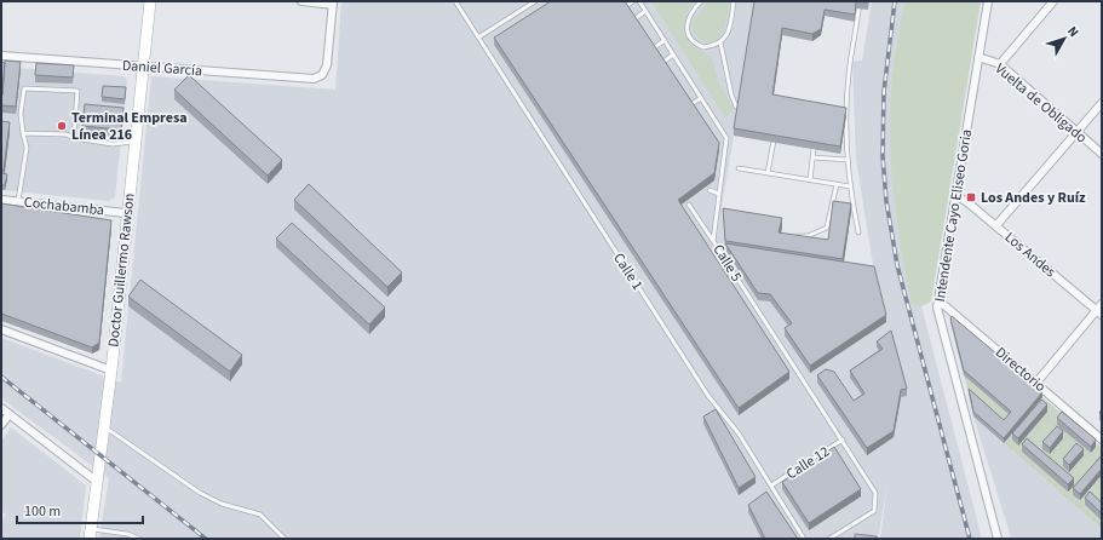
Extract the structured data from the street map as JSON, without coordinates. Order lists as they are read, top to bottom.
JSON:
{
  "streets": {
    "street": [
      "Daniel García",
      "Vuelta de Obligado",
      "Cochabamba",
      "Intendente Cayo Eliseo Goria",
      "Los Andes",
      "Doctor Guillermo Rawson",
      "Directorio"
    ],
    "lane": ["Calle 5", "Calle 1", "Calle 12"]
  },
  "crossings": [
    ["Daniel García", "Doctor Guillermo Rawson"],
    ["Vuelta de Obligado", "Intendente Cayo Eliseo Goria"],
    ["Cochabamba", "Doctor Guillermo Rawson"],
    ["Intendente Cayo Eliseo Goria", "Los Andes"],
    ["Intendente Cayo Eliseo Goria", "Directorio"],
    ["Calle 5", "Calle 12"],
    ["Calle 1", "Calle 12"]
  ],
  "places": {
    "other": ["Terminal Empresa Línea 216"],
    "transit": ["Los Andes y Ruíz"]
  },
  "scale_bar": "100 m",
  "north": "top right"
}
